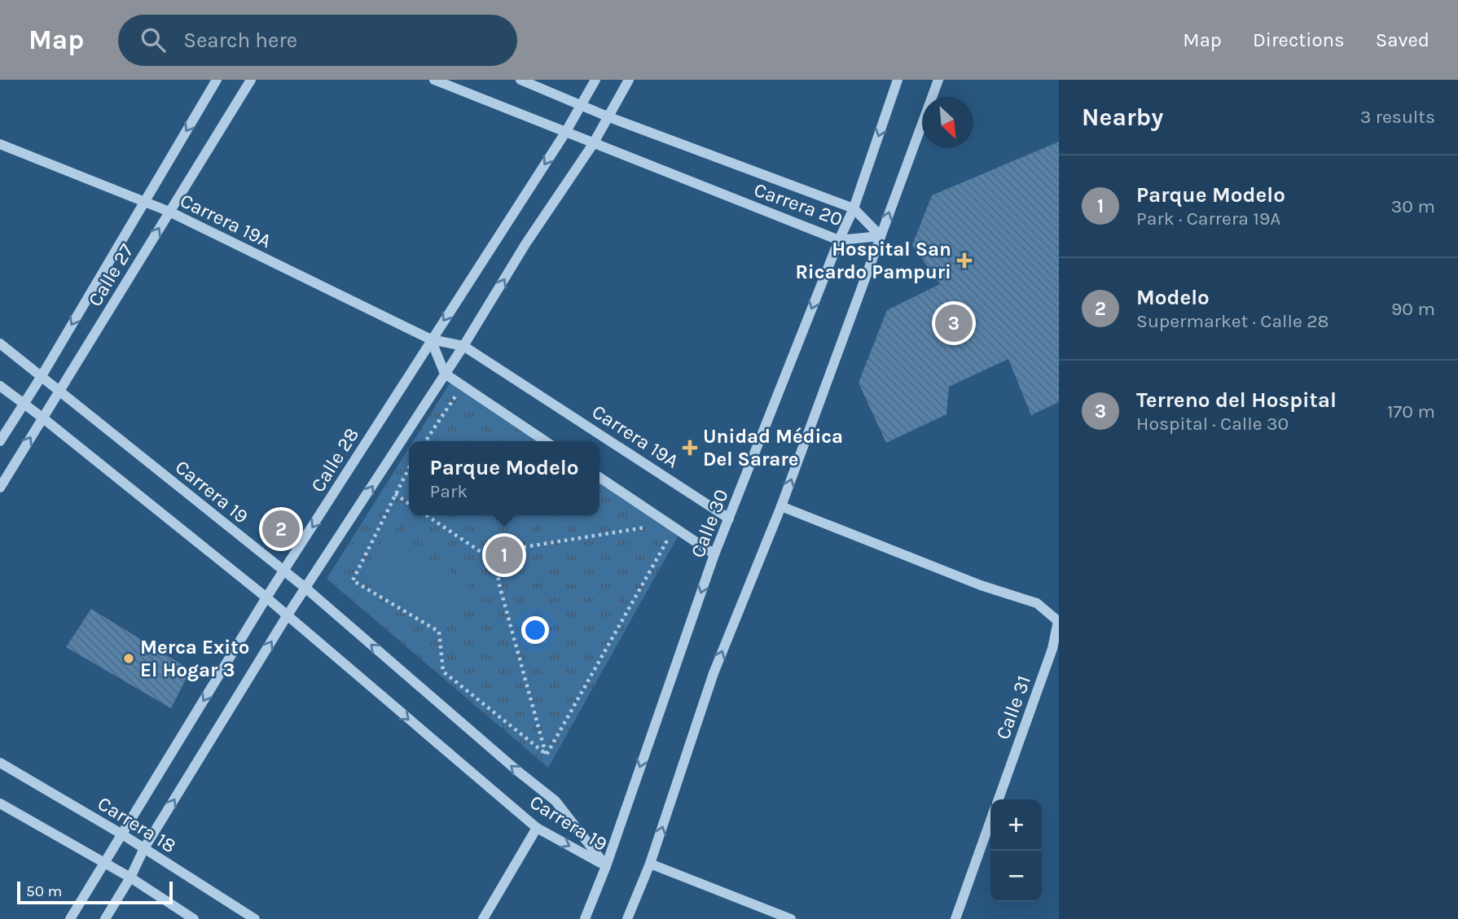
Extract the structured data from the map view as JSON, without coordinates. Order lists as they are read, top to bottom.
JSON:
{
  "streets": {
    "street": [
      "Carrera 20",
      "Carrera 19A",
      "Calle 27",
      "Calle 28",
      "Carrera 19",
      "Calle 30",
      "Calle 31",
      "Carrera 18"
    ]
  },
  "crossings": [
    ["Carrera 20", "Calle 28"],
    ["Carrera 20", "Calle 30"],
    ["Carrera 19A", "Calle 27"],
    ["Carrera 19A", "Calle 28"],
    ["Carrera 19A", "Calle 30"],
    ["Calle 27", "Carrera 19"],
    ["Calle 28", "Carrera 19"],
    ["Calle 28", "Carrera 18"],
    ["Carrera 19", "Calle 30"]
  ],
  "places": {
    "health": ["Hospital San Ricardo Pampuri", "Unidad Médica Del Sarare"],
    "other": ["Merca Exito El Hogar 3"]
  },
  "scale_bar": "50 m",
  "north": "bottom right",
  "page": {
    "header": "Map",
    "search": "Search here",
    "nav": ["Map", "Directions", "Saved"],
    "heading": ["Nearby", "3 results"],
    "list": [
      {
        "mark": "1",
        "name": "Parque Modelo",
        "note": "Park · Carrera 19A",
        "value": "30 m"
      },
      {
        "mark": "2",
        "name": "Modelo",
        "note": "Supermarket · Calle 28",
        "value": "90 m"
      },
      {
        "mark": "3",
        "name": "Terreno del Hospital",
        "note": "Hospital · Calle 30",
        "value": "170 m"
      }
    ],
    "pins": ["3", "2", "1"],
    "popup": ["Parque Modelo", "Park"],
    "map_buttons": ["+", "−"],
    "scale": "50 m"
  }
}
